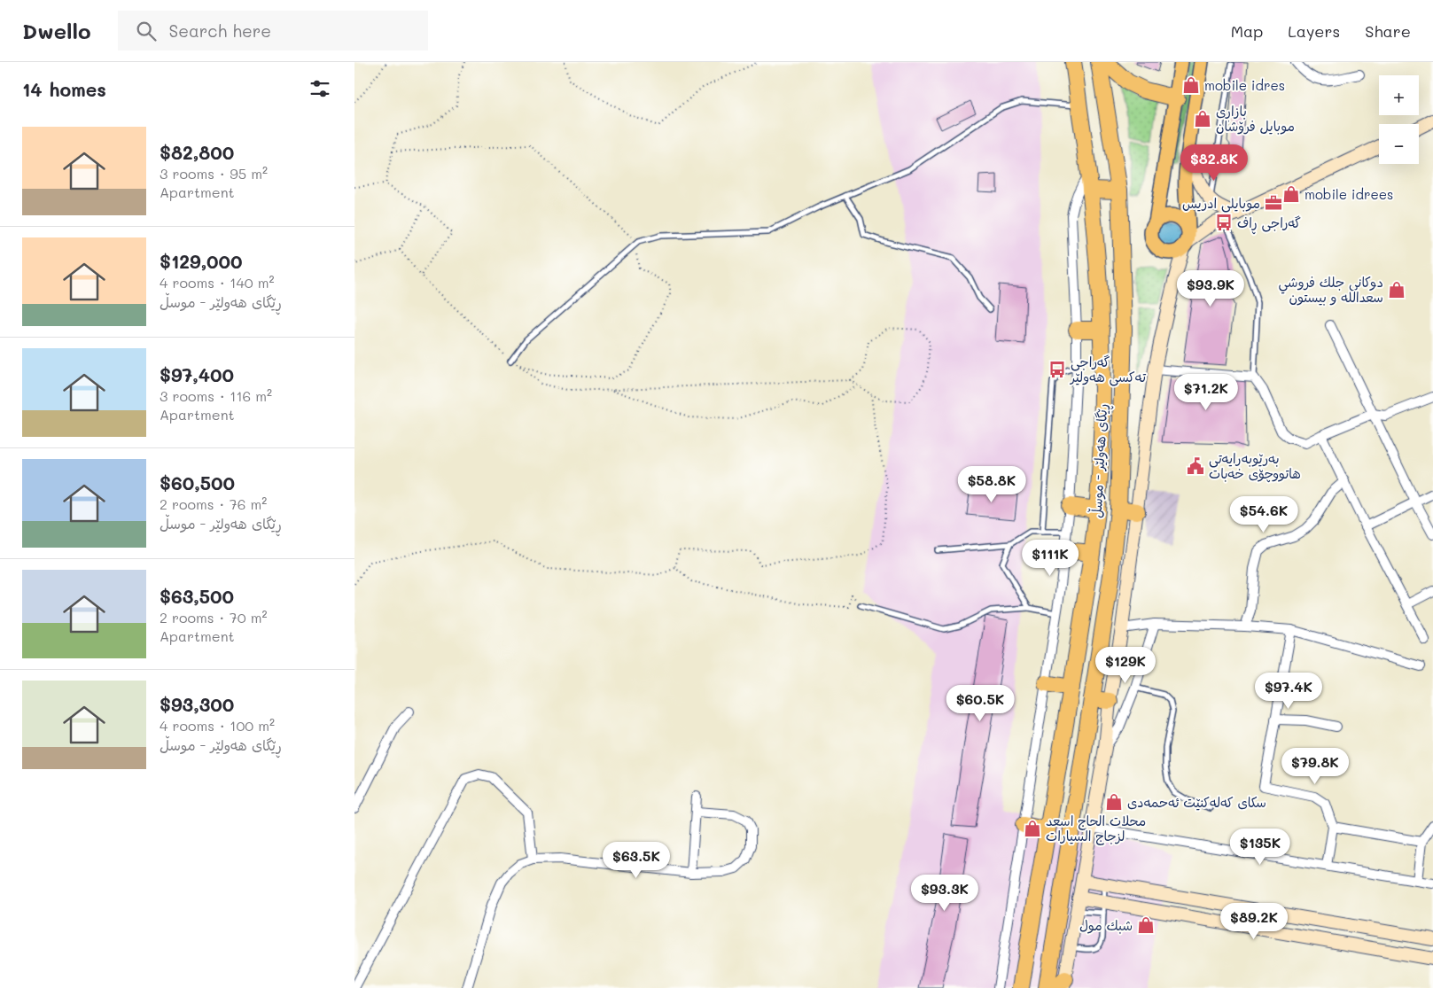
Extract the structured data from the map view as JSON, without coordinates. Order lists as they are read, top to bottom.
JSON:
{
  "streets": {
    "highway": ["ڕێگای هەولێر - موسڵ"]
  },
  "places": {
    "shop": [
      "mobile idres",
      "بازاڕی موبایل فرۆشان",
      "mobile idrees",
      "دوكانى جلك فروشي سعدالله و بيستون",
      "سکای کەلەکنێت ئەحمەدی",
      "محلات الحاج اسعد لزجاج السيارات",
      "شبك مول"
    ],
    "office": ["موبايلى ادريس"],
    "bus stop": ["گەراجی ڕاف", "گەراجی تەکسی هەولێر"],
    "public building": ["به‌رێوبه‌رایه‌تی هاتووچۆی خه‌بات"]
  },
  "page": {
    "header": "Dwello",
    "search": "Search here",
    "nav": ["Map", "Layers", "Share"],
    "heading": "14 homes",
    "map_buttons": ["+", "−"],
    "list": [
      {
        "name": "$82,800",
        "note": "3 rooms · 95 m² · Apartment"
      },
      {
        "name": "$129,000",
        "note": "4 rooms · 140 m² · ڕێگای هەولێر - موسڵ"
      },
      {
        "name": "$97,400",
        "note": "3 rooms · 116 m² · Apartment"
      },
      {
        "name": "$60,500",
        "note": "2 rooms · 76 m² · ڕێگای هەولێر - موسڵ"
      },
      {
        "name": "$63,500",
        "note": "2 rooms · 70 m² · Apartment"
      },
      {
        "name": "$93,300",
        "note": "4 rooms · 100 m² · ڕێگای هەولێر - موسڵ"
      }
    ],
    "price": [
      "$82.8K",
      "$93.9K",
      "$71.2K",
      "$58.8K",
      "$54.6K",
      "$111K",
      "$129K",
      "$97.4K",
      "$60.5K",
      "$79.8K",
      "$135K",
      "$63.5K",
      "$93.3K",
      "$89.2K"
    ]
  }
}
